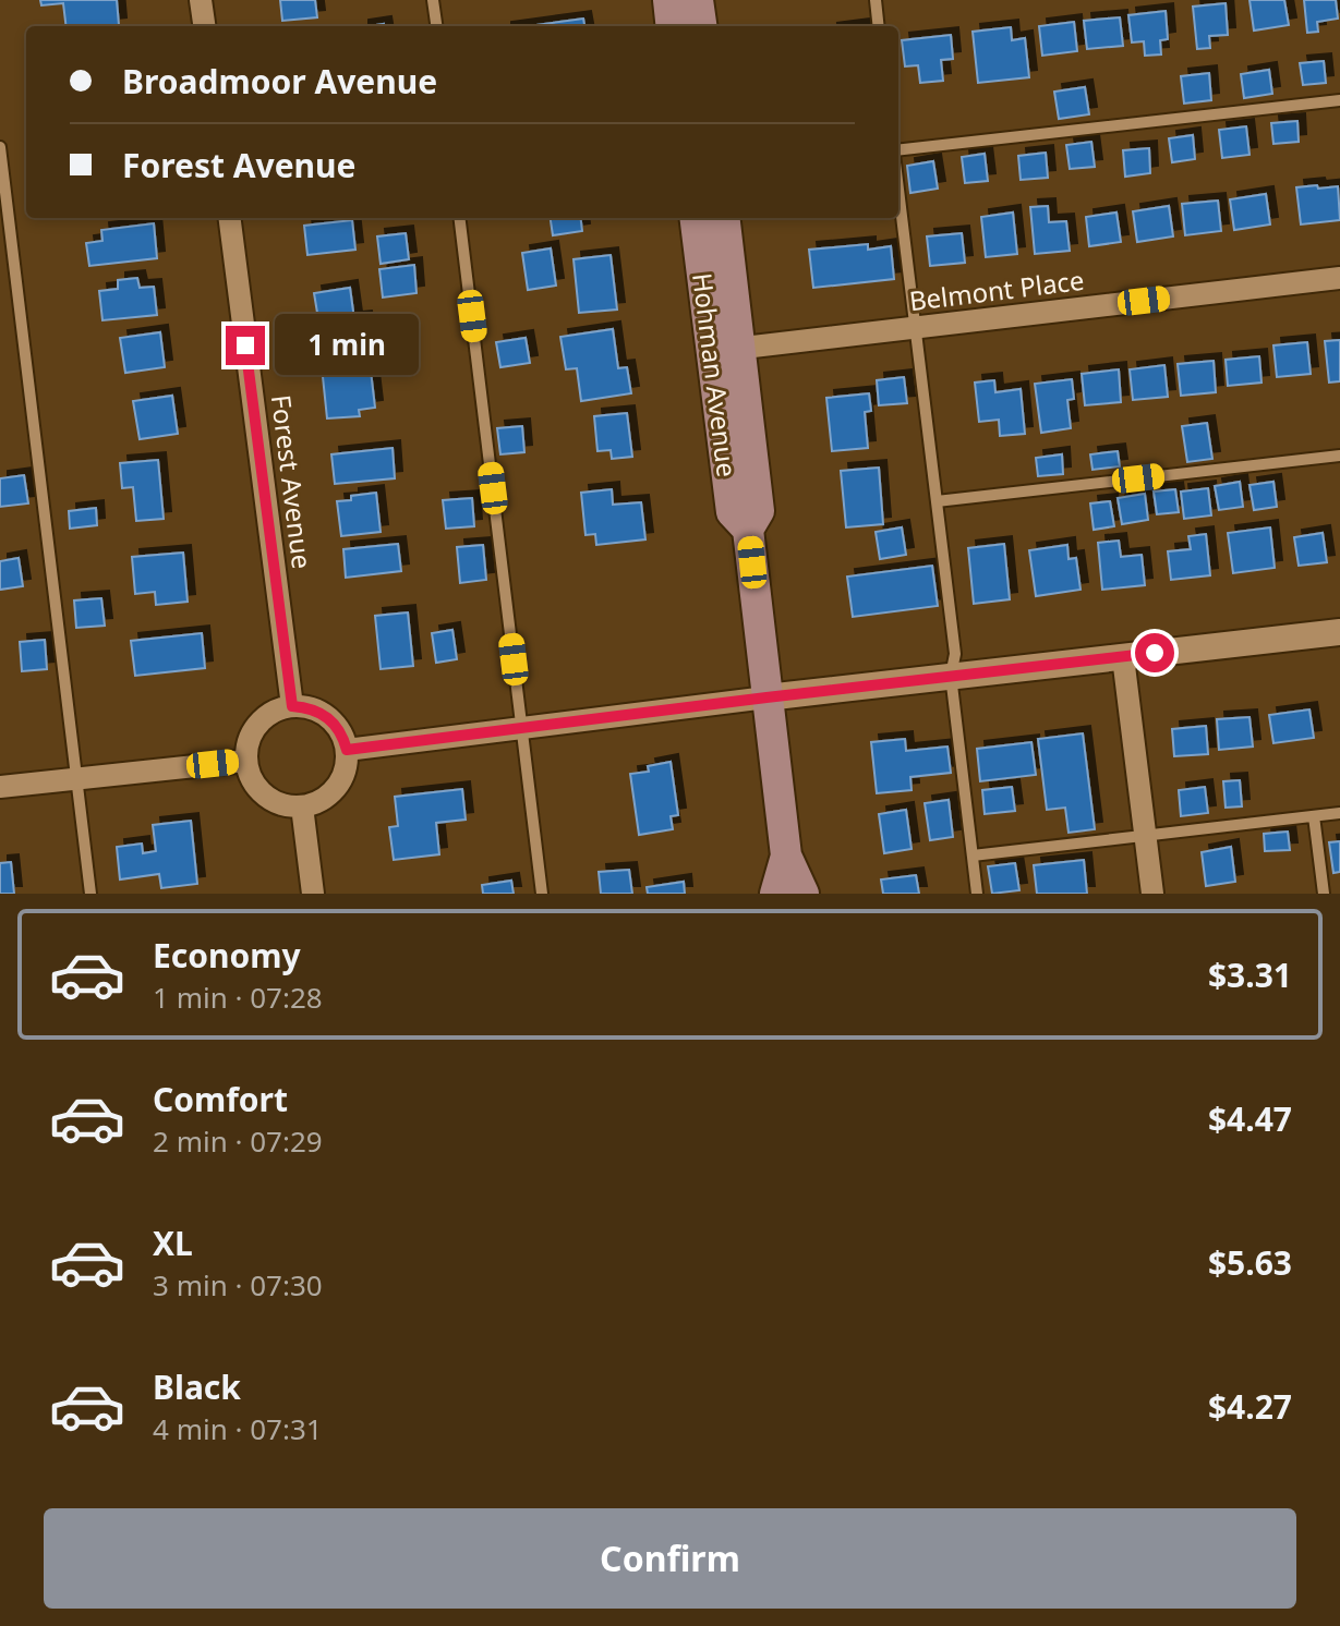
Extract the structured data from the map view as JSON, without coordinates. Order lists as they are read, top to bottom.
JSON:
{
  "streets": {
    "main road": ["Hohman Avenue"],
    "street": ["Belmont Place", "Forest Avenue"]
  },
  "crossings": [
    ["Belmont Place", "Hohman Avenue"]
  ],
  "page": {
    "banner": ["Broadmoor Avenue", "Forest Avenue"],
    "bubble": "1 min",
    "list": [
      {
        "name": "Economy",
        "note": "1 min · 07:28",
        "value": "$3.31"
      },
      {
        "name": "Comfort",
        "note": "2 min · 07:29",
        "value": "$4.47"
      },
      {
        "name": "XL",
        "note": "3 min · 07:30",
        "value": "$5.63"
      },
      {
        "name": "Black",
        "note": "4 min · 07:31",
        "value": "$4.27"
      }
    ],
    "buttons": "Confirm"
  }
}
